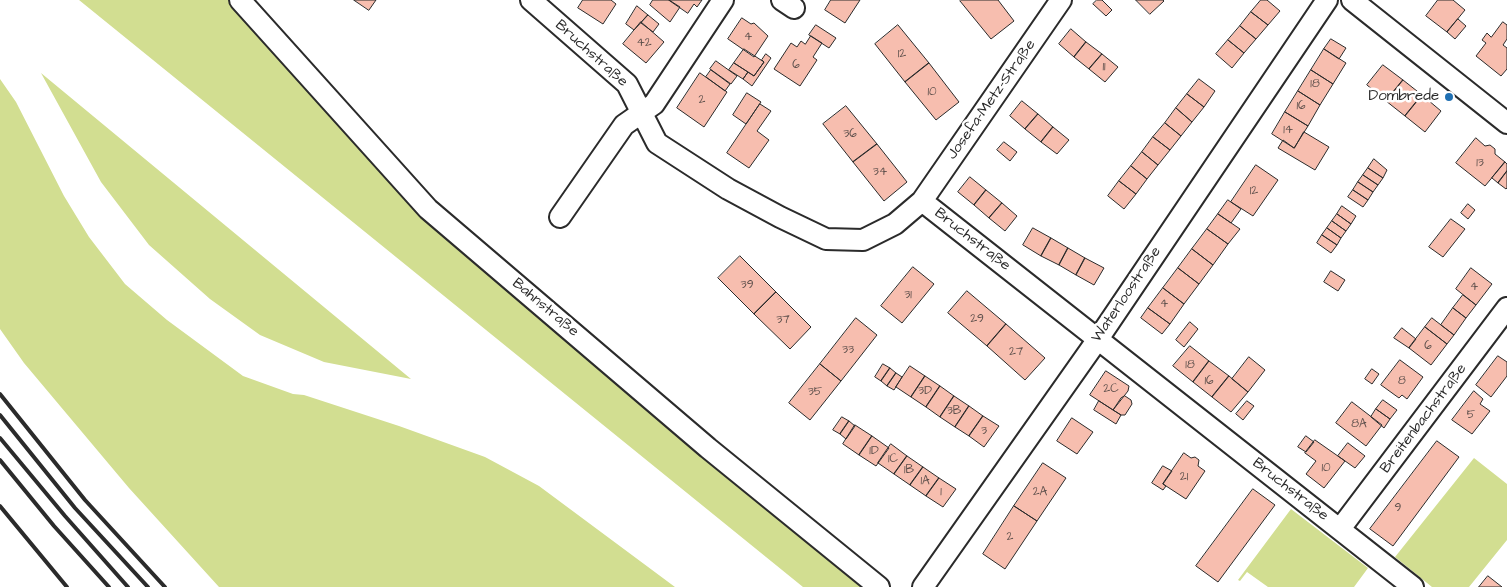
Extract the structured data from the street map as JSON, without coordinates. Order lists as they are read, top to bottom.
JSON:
{
  "streets": {
    "street": [
      "Bruchstraße",
      "Josefa-Metz-Straße",
      "Waterloostraße",
      "Bahnstraße",
      "Breitenbachstraße"
    ]
  },
  "crossings": [
    ["Bruchstraße", "Josefa-Metz-Straße"],
    ["Bruchstraße", "Waterloostraße"],
    ["Bruchstraße", "Breitenbachstraße"]
  ],
  "places": ["Dombrede"],
  "house_numbers": [
    "4",
    "42",
    "12",
    "6",
    "11",
    "18",
    "10",
    "2",
    "16",
    "14",
    "36",
    "13",
    "34",
    "12",
    "39",
    "4",
    "31",
    "4",
    "29",
    "37",
    "6",
    "33",
    "27",
    "18",
    "16",
    "8",
    "2C",
    "3D",
    "35",
    "3B",
    "5",
    "8A",
    "3",
    "1D",
    "1C",
    "10",
    "1B",
    "21",
    "1A",
    "1",
    "2A",
    "9",
    "2"
  ]
}
